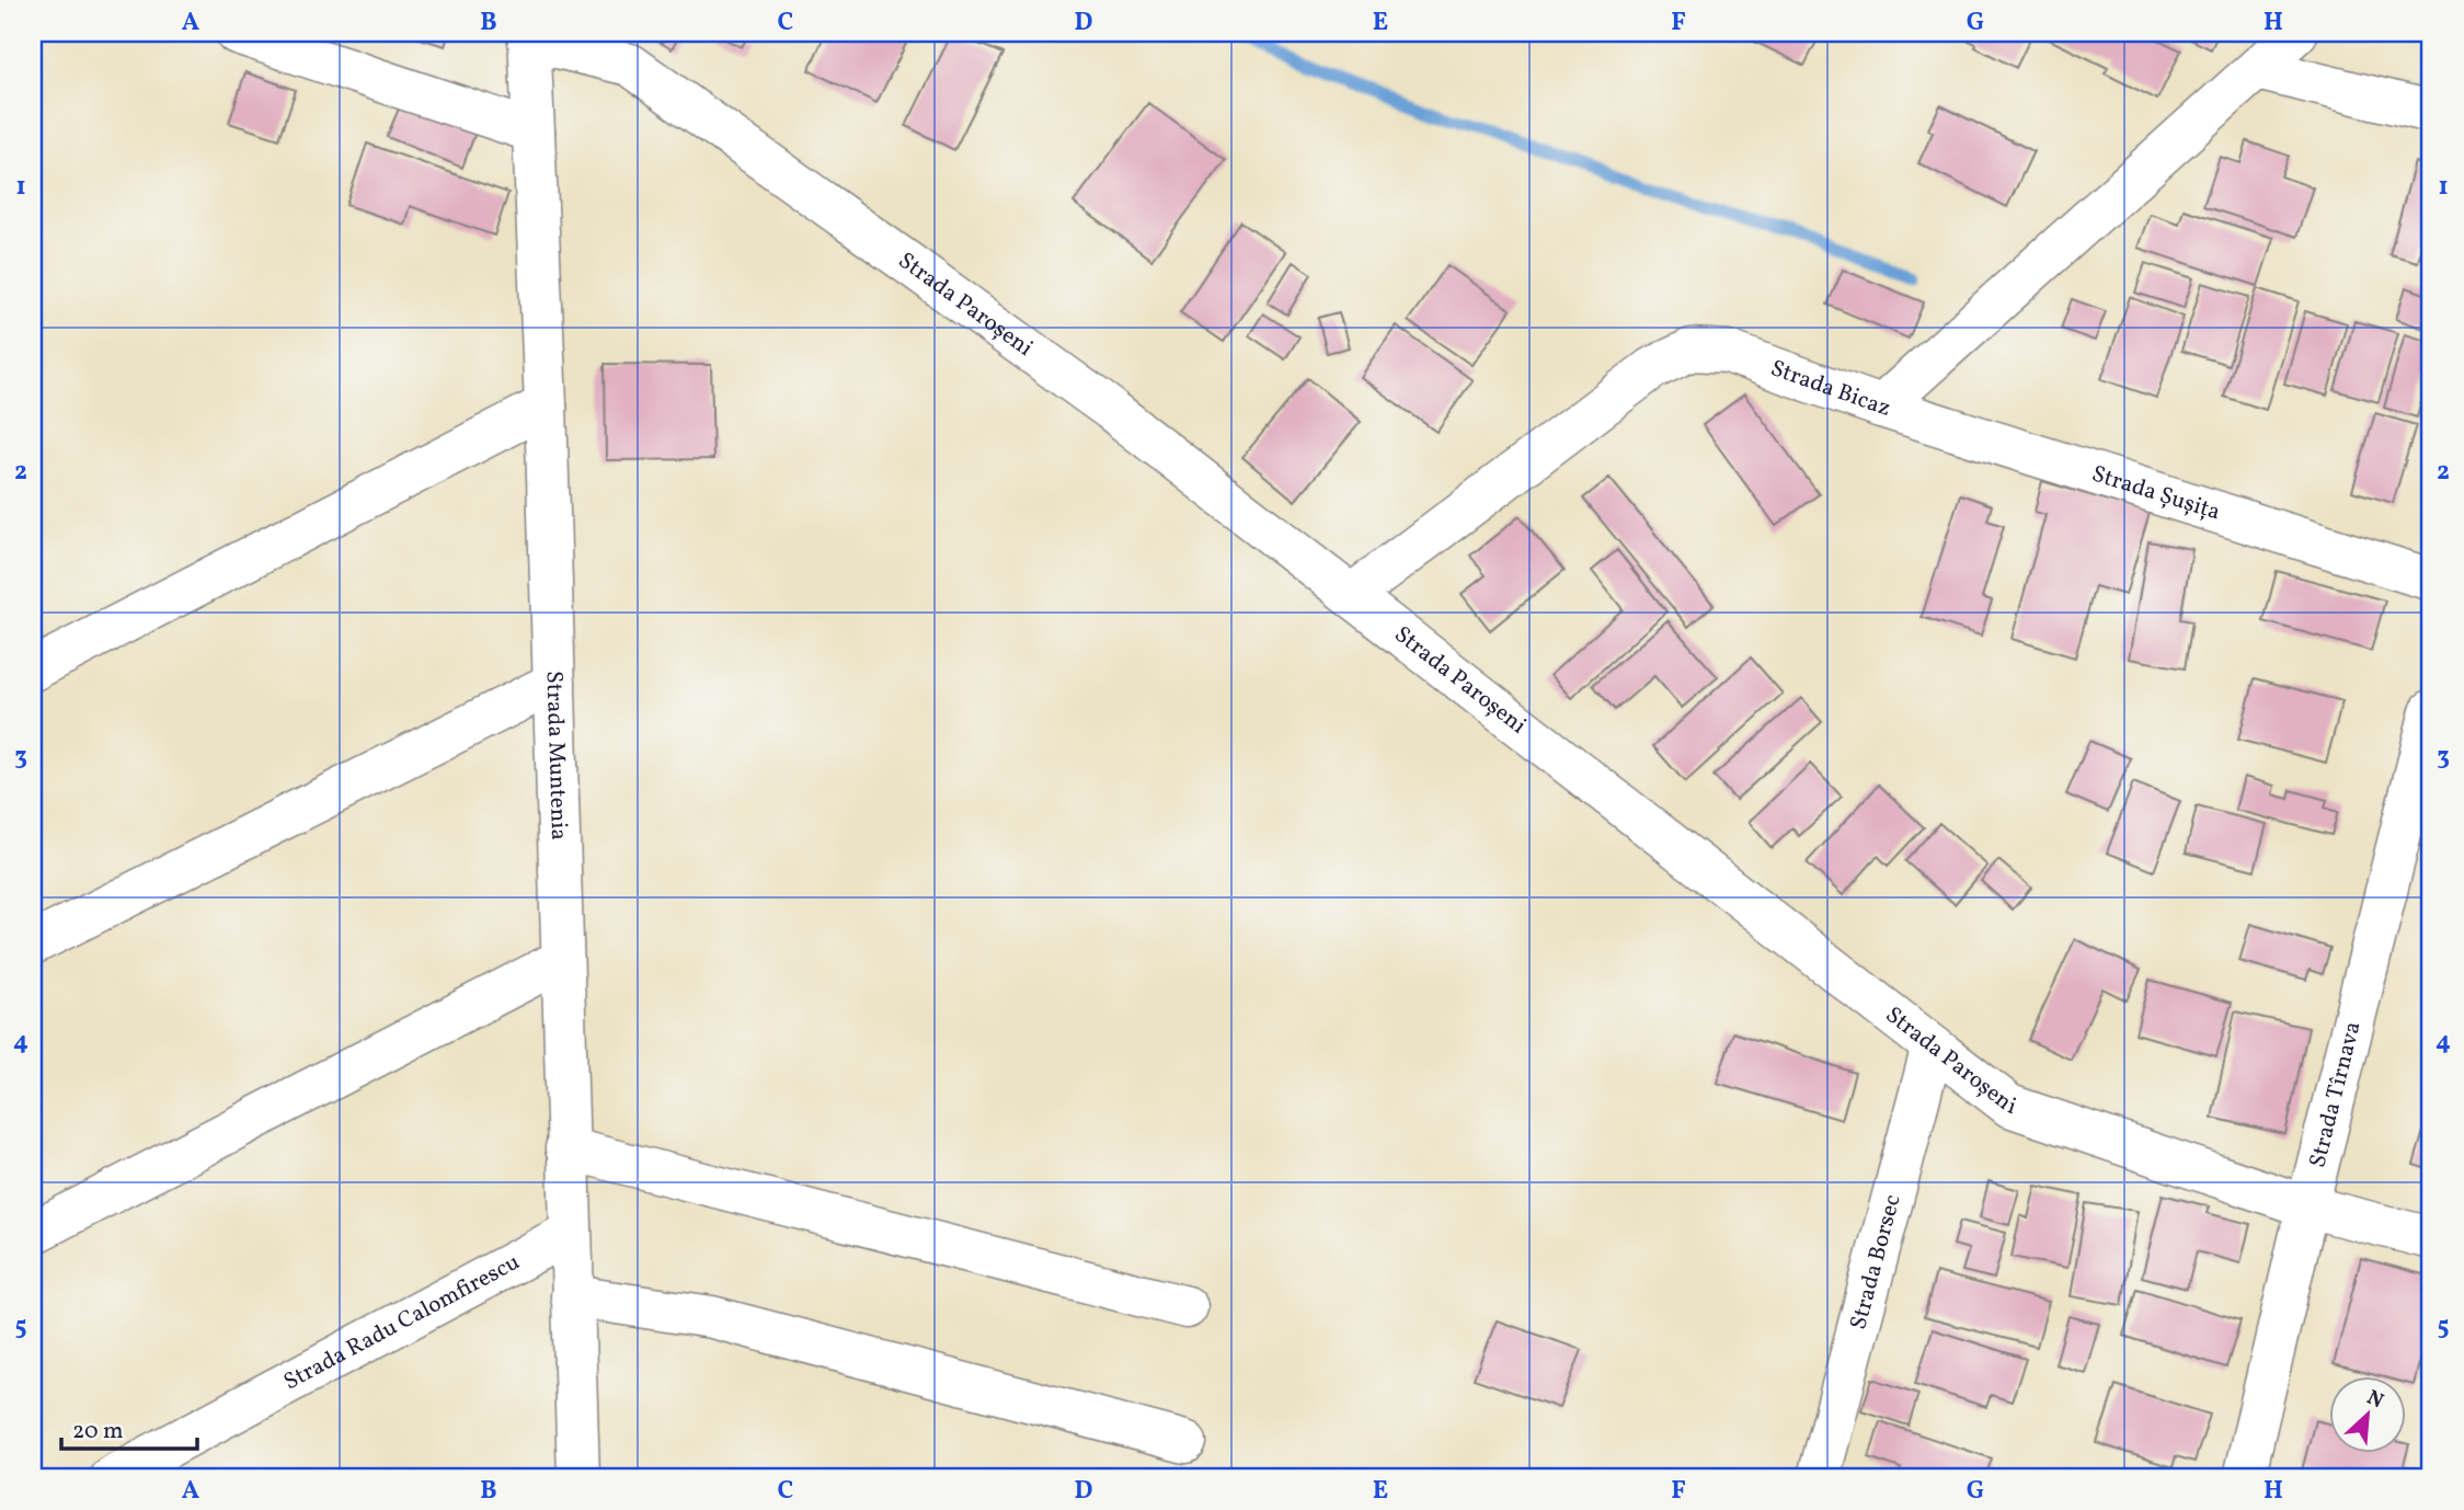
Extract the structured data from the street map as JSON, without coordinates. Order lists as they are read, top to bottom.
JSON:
{
  "streets": {
    "street": [
      "Strada Paroșeni",
      "Strada Bicaz",
      "Strada Șușița",
      "Strada Muntenia",
      "Strada Tîrnava",
      "Strada Borsec",
      "Strada Radu Calomfirescu"
    ]
  },
  "crossings": [
    ["Strada Paroșeni", "Strada Bicaz"],
    ["Strada Paroșeni", "Strada Muntenia"],
    ["Strada Paroșeni", "Strada Tîrnava"],
    ["Strada Paroșeni", "Strada Borsec"],
    ["Strada Bicaz", "Strada Șușița"],
    ["Strada Muntenia", "Strada Radu Calomfirescu"]
  ],
  "scale_bar": "20 m",
  "north": "top right",
  "grid": {
    "columns": [
      "A",
      "B",
      "C",
      "D",
      "E",
      "F",
      "G",
      "H"
    ],
    "rows": [
      "1",
      "2",
      "3",
      "4",
      "5"
    ]
  }
}
